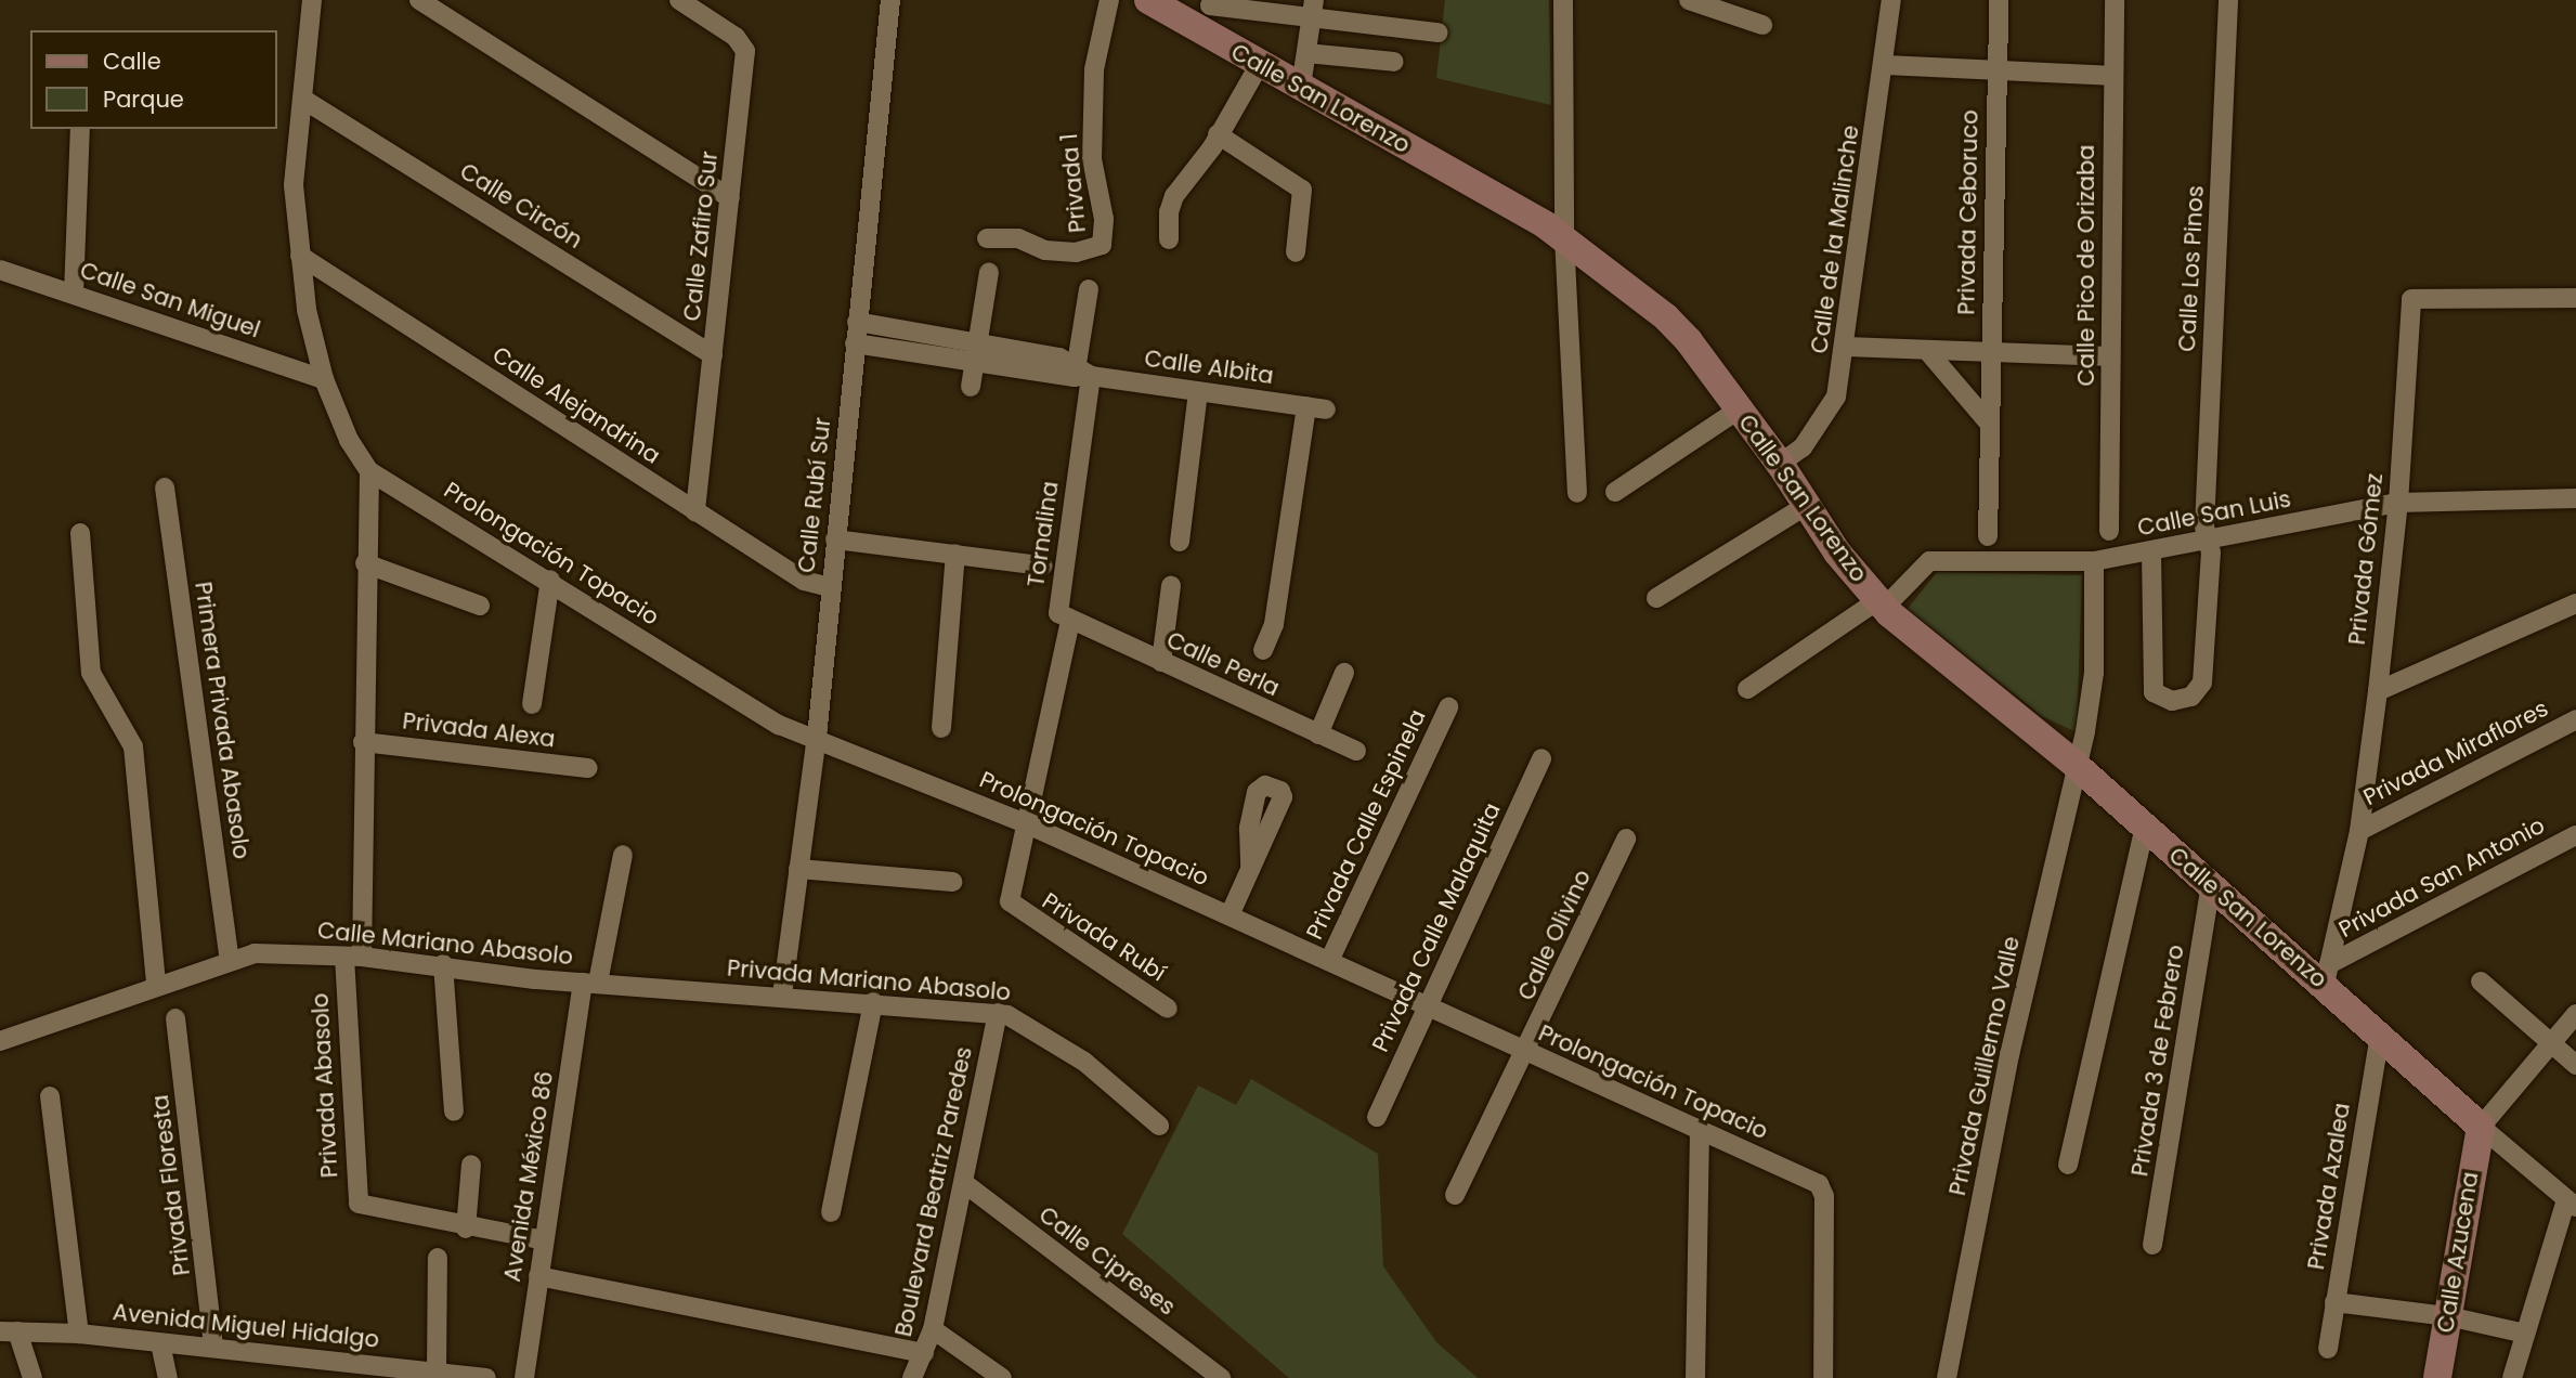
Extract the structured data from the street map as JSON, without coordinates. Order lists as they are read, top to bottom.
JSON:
{
  "streets": {
    "street": [
      "Calle San Lorenzo",
      "Privada 1",
      "Calle Circón",
      "Privada Ceboruco",
      "Calle Zafiro Sur",
      "Calle de la Malinche",
      "Calle Pico de Orizaba",
      "Calle Los Pinos",
      "Calle San Miguel",
      "Calle Albita",
      "Calle Alejandrina",
      "Calle Rubí Sur",
      "Calle San Luis",
      "Tornalina",
      "Prolongación Topacio",
      "Privada Gómez",
      "Calle Perla",
      "Primera Privada Abasolo",
      "Privada Alexa",
      "Privada Miraflores",
      "Privada Calle Espinela",
      "Privada San Antonio",
      "Privada Calle Malaquita",
      "Calle Olivino",
      "Privada Rubí",
      "Calle Mariano Abasolo",
      "Privada Mariano Abasolo",
      "Privada 3 de Febrero",
      "Privada Guillermo Valle",
      "Privada Abasolo",
      "Avenida México 86",
      "Privada Floresta",
      "Privada Azalea",
      "Boulevard Beatriz Paredes",
      "Calle Azucena",
      "Calle Cipreses",
      "Avenida Miguel Hidalgo"
    ]
  },
  "crossings": [
    ["Calle San Lorenzo", "Calle de la Malinche"],
    ["Calle San Lorenzo", "Calle San Luis"],
    ["Calle San Lorenzo", "Privada Gómez"],
    ["Calle San Lorenzo", "Privada San Antonio"],
    ["Calle San Lorenzo", "Privada 3 de Febrero"],
    ["Calle San Lorenzo", "Privada Guillermo Valle"],
    ["Calle San Lorenzo", "Privada Azalea"],
    ["Calle San Lorenzo", "Calle Azucena"],
    ["Calle Circón", "Calle Zafiro Sur"],
    ["Calle Circón", "Prolongación Topacio"],
    ["Calle Zafiro Sur", "Calle Alejandrina"],
    ["Calle Los Pinos", "Calle San Luis"],
    ["Calle San Miguel", "Prolongación Topacio"],
    ["Calle Albita", "Calle Rubí Sur"],
    ["Calle Albita", "Tornalina"],
    ["Calle Alejandrina", "Calle Rubí Sur"],
    ["Calle Alejandrina", "Prolongación Topacio"],
    ["Calle Rubí Sur", "Prolongación Topacio"],
    ["Calle Rubí Sur", "Privada Mariano Abasolo"],
    ["Calle San Luis", "Privada Gómez"],
    ["Calle San Luis", "Privada Guillermo Valle"],
    ["Tornalina", "Calle Perla"],
    ["Prolongación Topacio", "Privada Calle Espinela"],
    ["Prolongación Topacio", "Privada Calle Malaquita"],
    ["Prolongación Topacio", "Calle Olivino"],
    ["Prolongación Topacio", "Privada Rubí"],
    ["Privada Gómez", "Privada Miraflores"],
    ["Privada Gómez", "Privada San Antonio"],
    ["Primera Privada Abasolo", "Calle Mariano Abasolo"],
    ["Calle Mariano Abasolo", "Privada Mariano Abasolo"],
    ["Calle Mariano Abasolo", "Privada Abasolo"],
    ["Calle Mariano Abasolo", "Avenida México 86"],
    ["Privada Mariano Abasolo", "Avenida México 86"],
    ["Privada Mariano Abasolo", "Boulevard Beatriz Paredes"],
    ["Privada Abasolo", "Avenida México 86"],
    ["Privada Floresta", "Avenida Miguel Hidalgo"],
    ["Boulevard Beatriz Paredes", "Calle Cipreses"]
  ],
  "legend": ["Calle", "Parque"]
}
